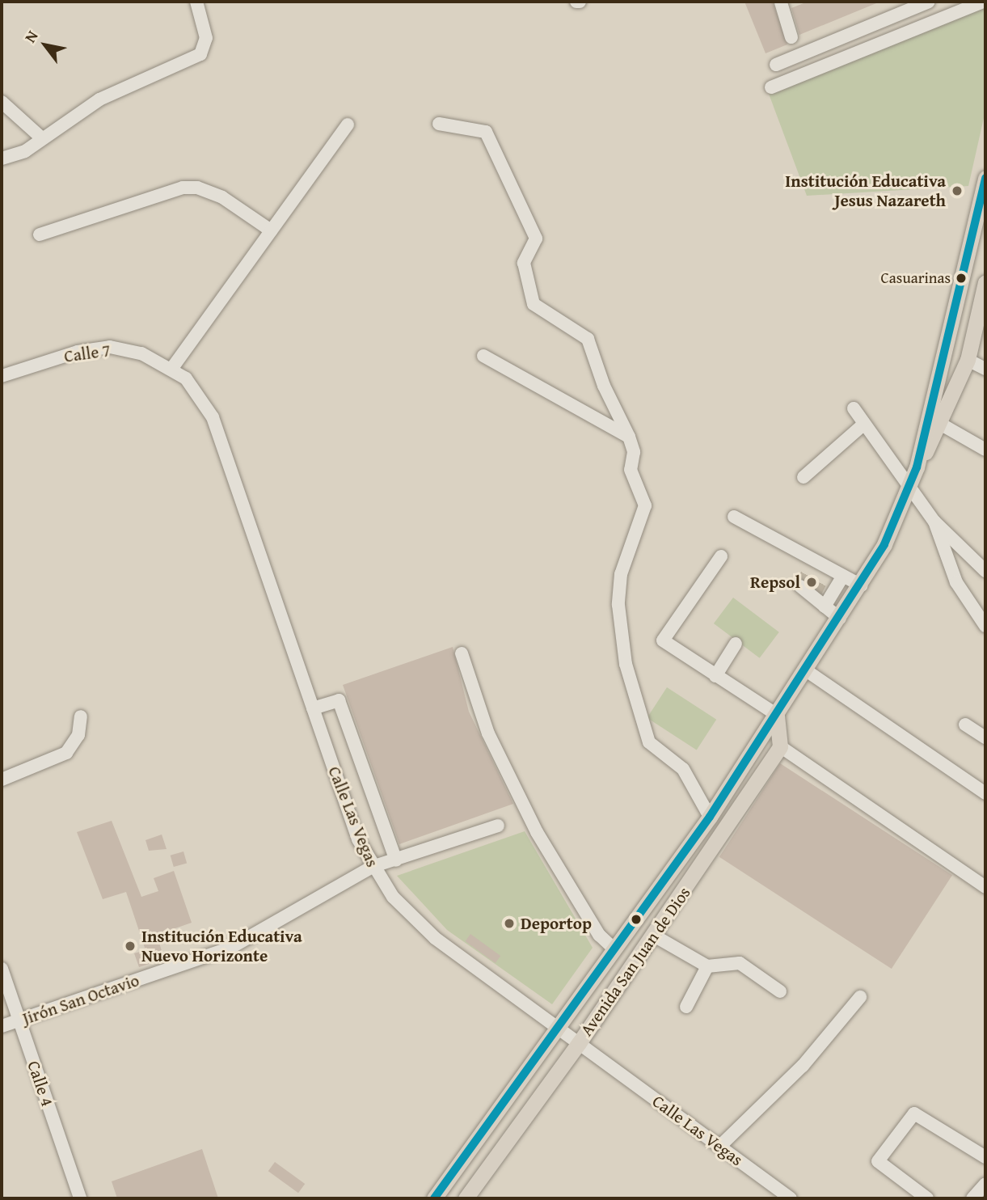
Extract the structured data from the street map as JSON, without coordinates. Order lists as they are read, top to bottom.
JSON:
{
  "streets": {
    "main road": ["Avenida San Juan de Dios"],
    "street": [
      "Calle 7",
      "Calle Las Vegas",
      "Jirón San Octavio",
      "Calle 4"
    ]
  },
  "crossings": [
    ["Calle 7", "Calle Las Vegas"],
    ["Calle Las Vegas", "Avenida San Juan de Dios"],
    ["Calle Las Vegas", "Jirón San Octavio"],
    ["Jirón San Octavio", "Calle 4"]
  ],
  "places": [
    "Institución Educativa Jesus Nazareth",
    "Casuarinas",
    "Repsol",
    "Deportop",
    "Institución Educativa Nuevo Horizonte"
  ],
  "north": "top left"
}
